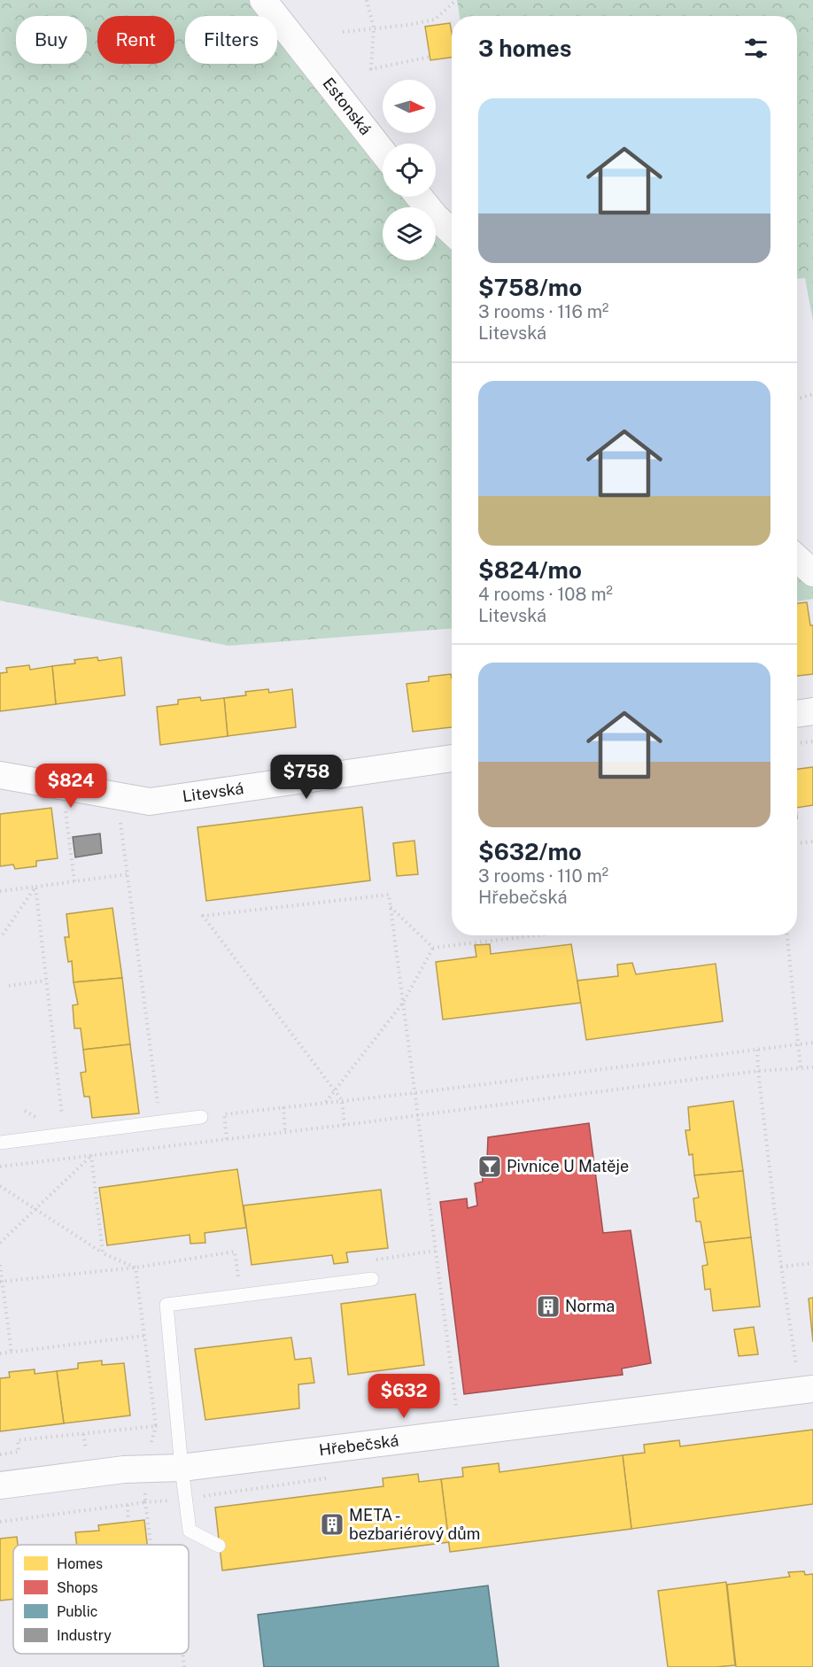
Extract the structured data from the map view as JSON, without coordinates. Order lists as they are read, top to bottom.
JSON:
{
  "streets": {
    "street": ["Estonská", "Litevská", "Hřebečská"]
  },
  "places": {
    "bar": ["Pivnice U Matěje"],
    "building": ["Norma", "META - bezbariérový dům"]
  },
  "legend": [
    "Homes",
    "Shops",
    "Public",
    "Industry"
  ],
  "north": "right",
  "page": {
    "chip": ["Buy", "Rent", "Filters"],
    "heading": "3 homes",
    "list": [
      {
        "name": "$758/mo",
        "note": "3 rooms · 116 m² · Litevská"
      },
      {
        "name": "$824/mo",
        "note": "4 rooms · 108 m² · Litevská"
      },
      {
        "name": "$632/mo",
        "note": "3 rooms · 110 m² · Hřebečská"
      }
    ],
    "price": ["$758", "$824", "$632"]
  }
}
